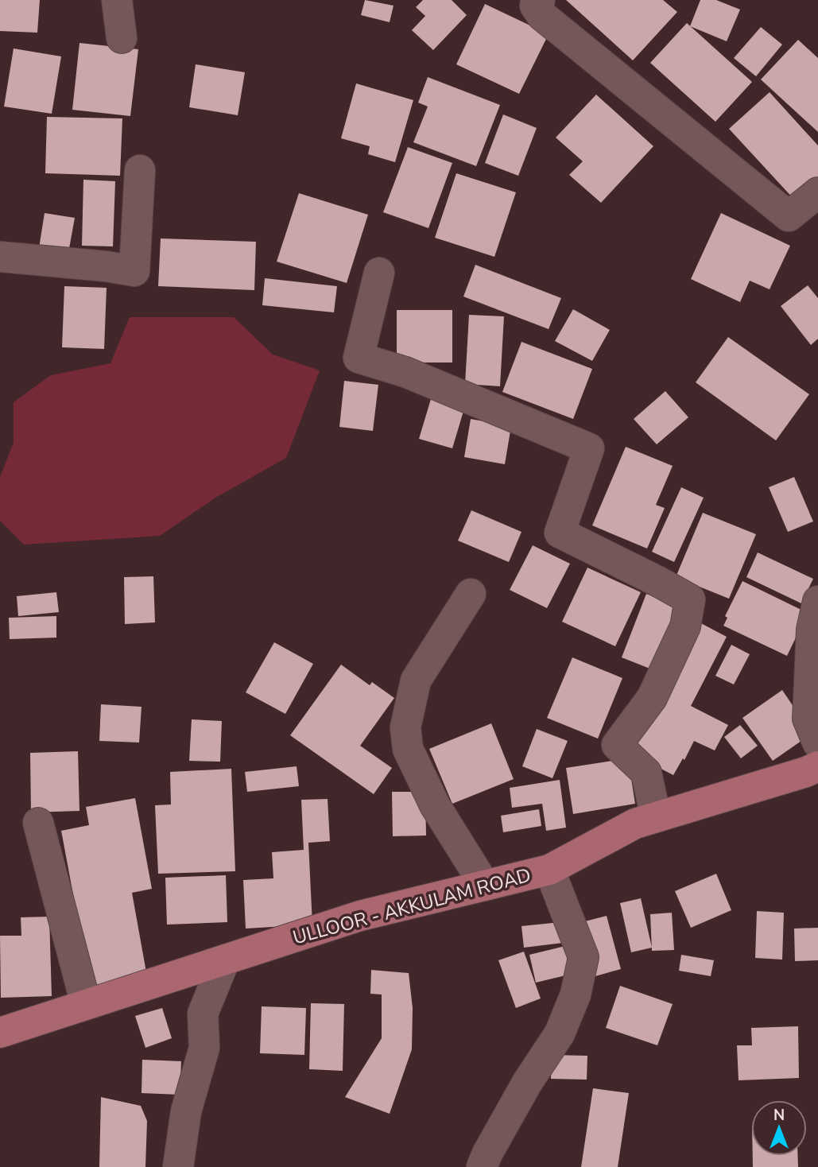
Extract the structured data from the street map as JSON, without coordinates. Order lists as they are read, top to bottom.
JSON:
{
  "streets": {
    "main road": ["ULLOOR - AKKULAM ROAD"]
  },
  "north": "top"
}
